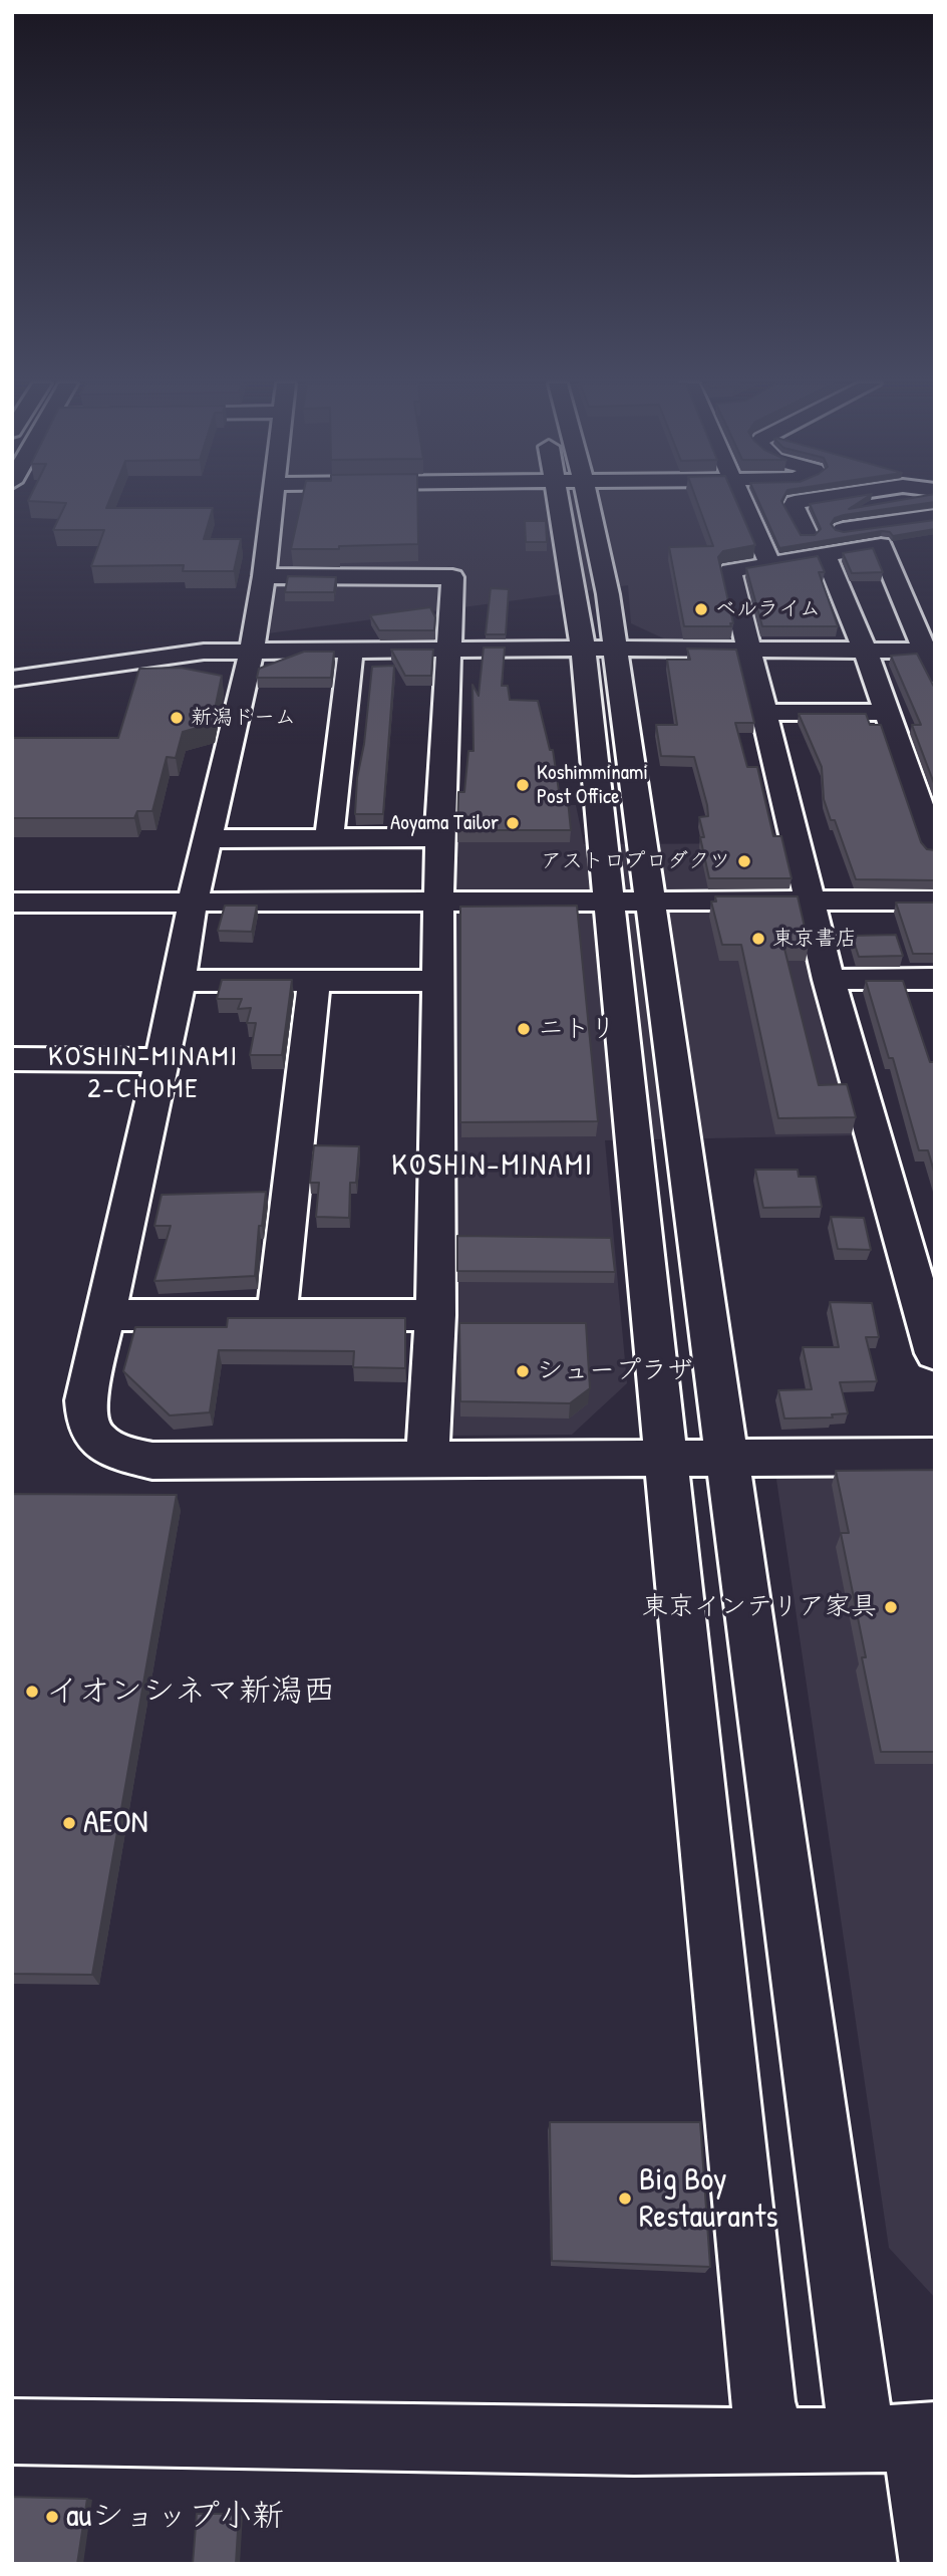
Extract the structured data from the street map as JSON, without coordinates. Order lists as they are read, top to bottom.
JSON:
{
  "districts": ["KOSHIN-MINAMI 2-CHOME", "KOSHIN-MINAMI"],
  "places": [
    "ベルライム",
    "新潟ドーム",
    "Koshimminami Post Office",
    "Aoyama Tailor",
    "アストロプロダクツ",
    "東京書店",
    "ニトリ",
    "シュープラザ",
    "東京インテリア家具",
    "イオンシネマ新潟西",
    "AEON",
    "Big Boy Restaurants",
    "auショップ小新"
  ]
}
